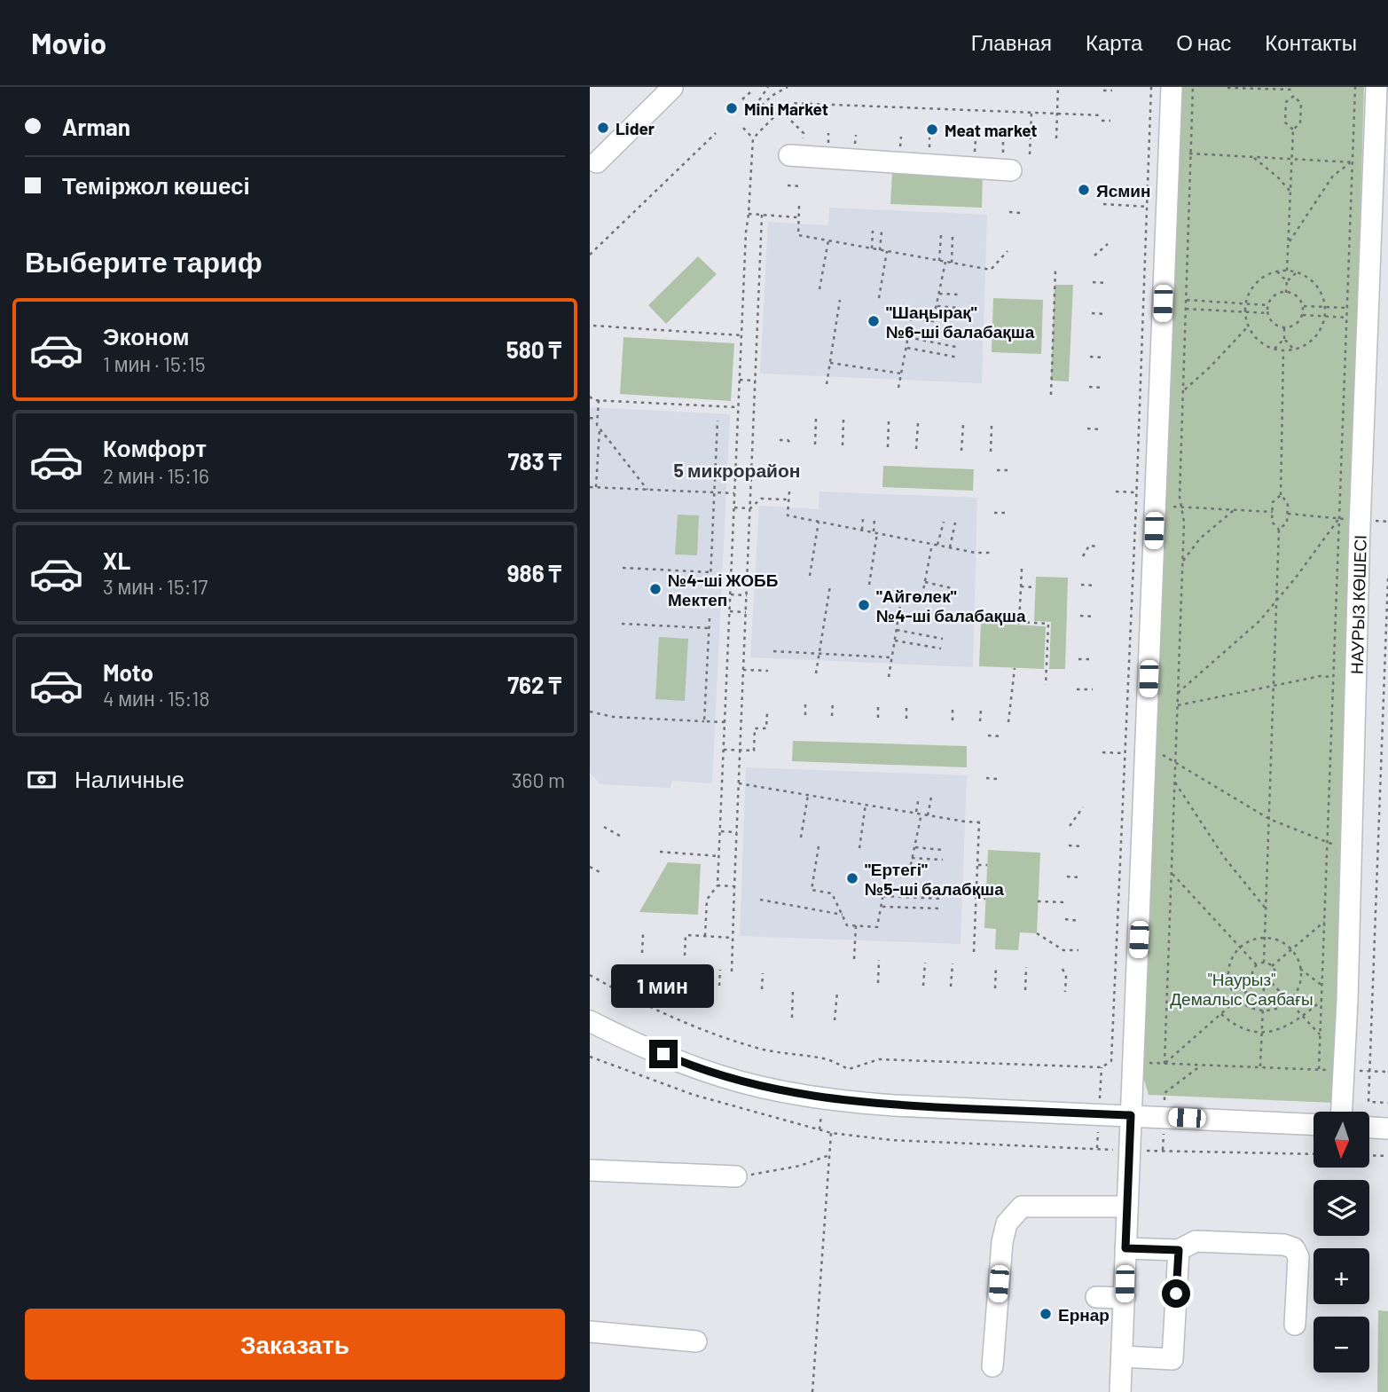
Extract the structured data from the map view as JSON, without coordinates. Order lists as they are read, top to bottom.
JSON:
{
  "streets": {
    "street": ["НАУРЫЗ КӨШЕСІ"]
  },
  "districts": ["5 микрорайон"],
  "parks": ["\"Наурыз\" Демалыс Саябағы"],
  "places": [
    "Mini Market",
    "Lider",
    "Meat market",
    "Ясмин",
    "\"Шаңырақ\" №6-ші балабақша",
    "№4-ші ЖОББ Мектеп",
    "\"Айгөлек\" №4-ші балабақша",
    "\"Ертегі\" №5-ші балабқша",
    "Ернар"
  ],
  "north": "bottom",
  "page": {
    "header": "Movio",
    "nav": [
      "Главная",
      "Карта",
      "О нас",
      "Контакты"
    ],
    "banner": ["Arman", "Теміржол көшесі"],
    "heading": "Выберите тариф",
    "list": [
      {
        "name": "Эконом",
        "note": "1 мин · 15:15",
        "value": "580 ₸"
      },
      {
        "name": "Комфорт",
        "note": "2 мин · 15:16",
        "value": "783 ₸"
      },
      {
        "name": "XL",
        "note": "3 мин · 15:17",
        "value": "986 ₸"
      },
      {
        "name": "Moto",
        "note": "4 мин · 15:18",
        "value": "762 ₸"
      }
    ],
    "pay": ["Наличные", "360 m"],
    "bubble": "1 мин",
    "map_buttons": ["+", "−"],
    "buttons": "Заказать"
  }
}
